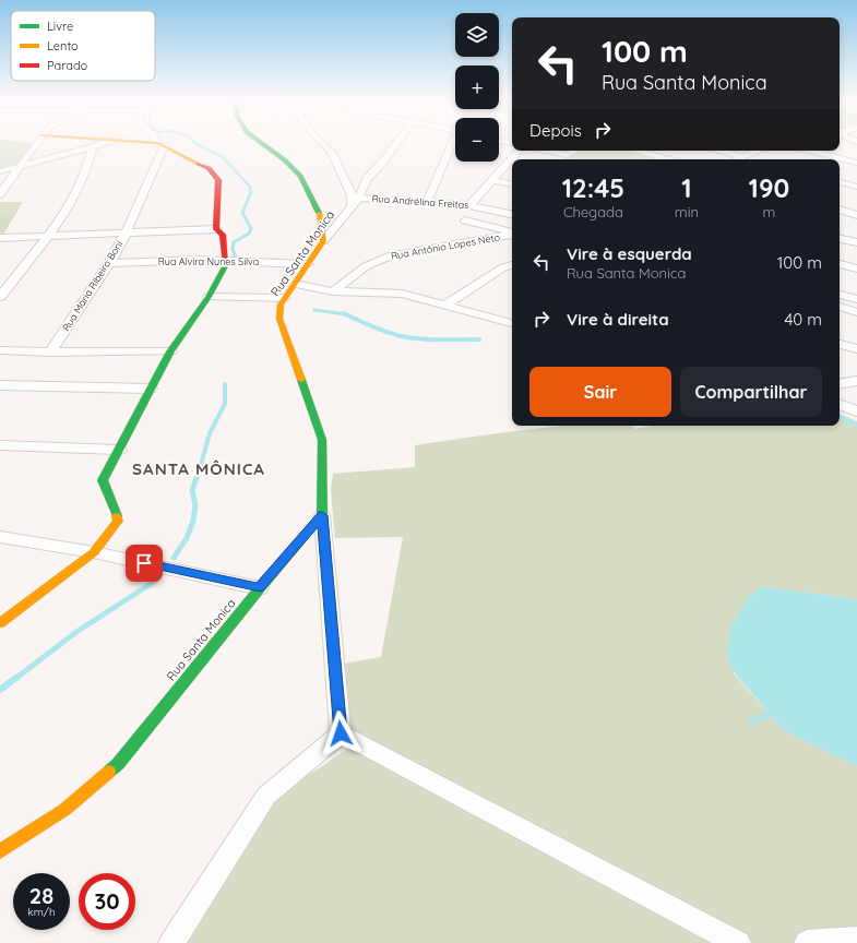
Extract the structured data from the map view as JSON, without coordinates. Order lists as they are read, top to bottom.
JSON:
{
  "streets": {
    "main road": ["Rua Santa Monica"],
    "street": [
      "Rua Andrélina Freitas",
      "Rua Antônio Lopes Neto",
      "Rua Alvira Nunes Silva",
      "Rua Maria Ribeiro Boni"
    ]
  },
  "crossings": [
    ["Rua Andrélina Freitas", "Rua Santa Monica"],
    ["Rua Santa Monica", "Rua Alvira Nunes Silva"],
    ["Rua Alvira Nunes Silva", "Rua Maria Ribeiro Boni"]
  ],
  "districts": ["SANTA MÔNICA"],
  "legend": ["Livre", "Lento", "Parado"],
  "page": {
    "map_buttons": ["+", "−"],
    "turn": ["100 m", "Rua Santa Monica"],
    "then": "Depois",
    "eta": [
      "12:45",
      "Chegada",
      "1",
      "min",
      "190",
      "m"
    ],
    "list": [
      {
        "name": "Vire à esquerda",
        "note": "Rua Santa Monica",
        "value": "100 m"
      },
      {
        "name": "Vire à direita",
        "value": "40 m"
      }
    ],
    "buttons": ["Sair", "Compartilhar"],
    "speed": "28 km/h",
    "limit": "30"
  }
}
